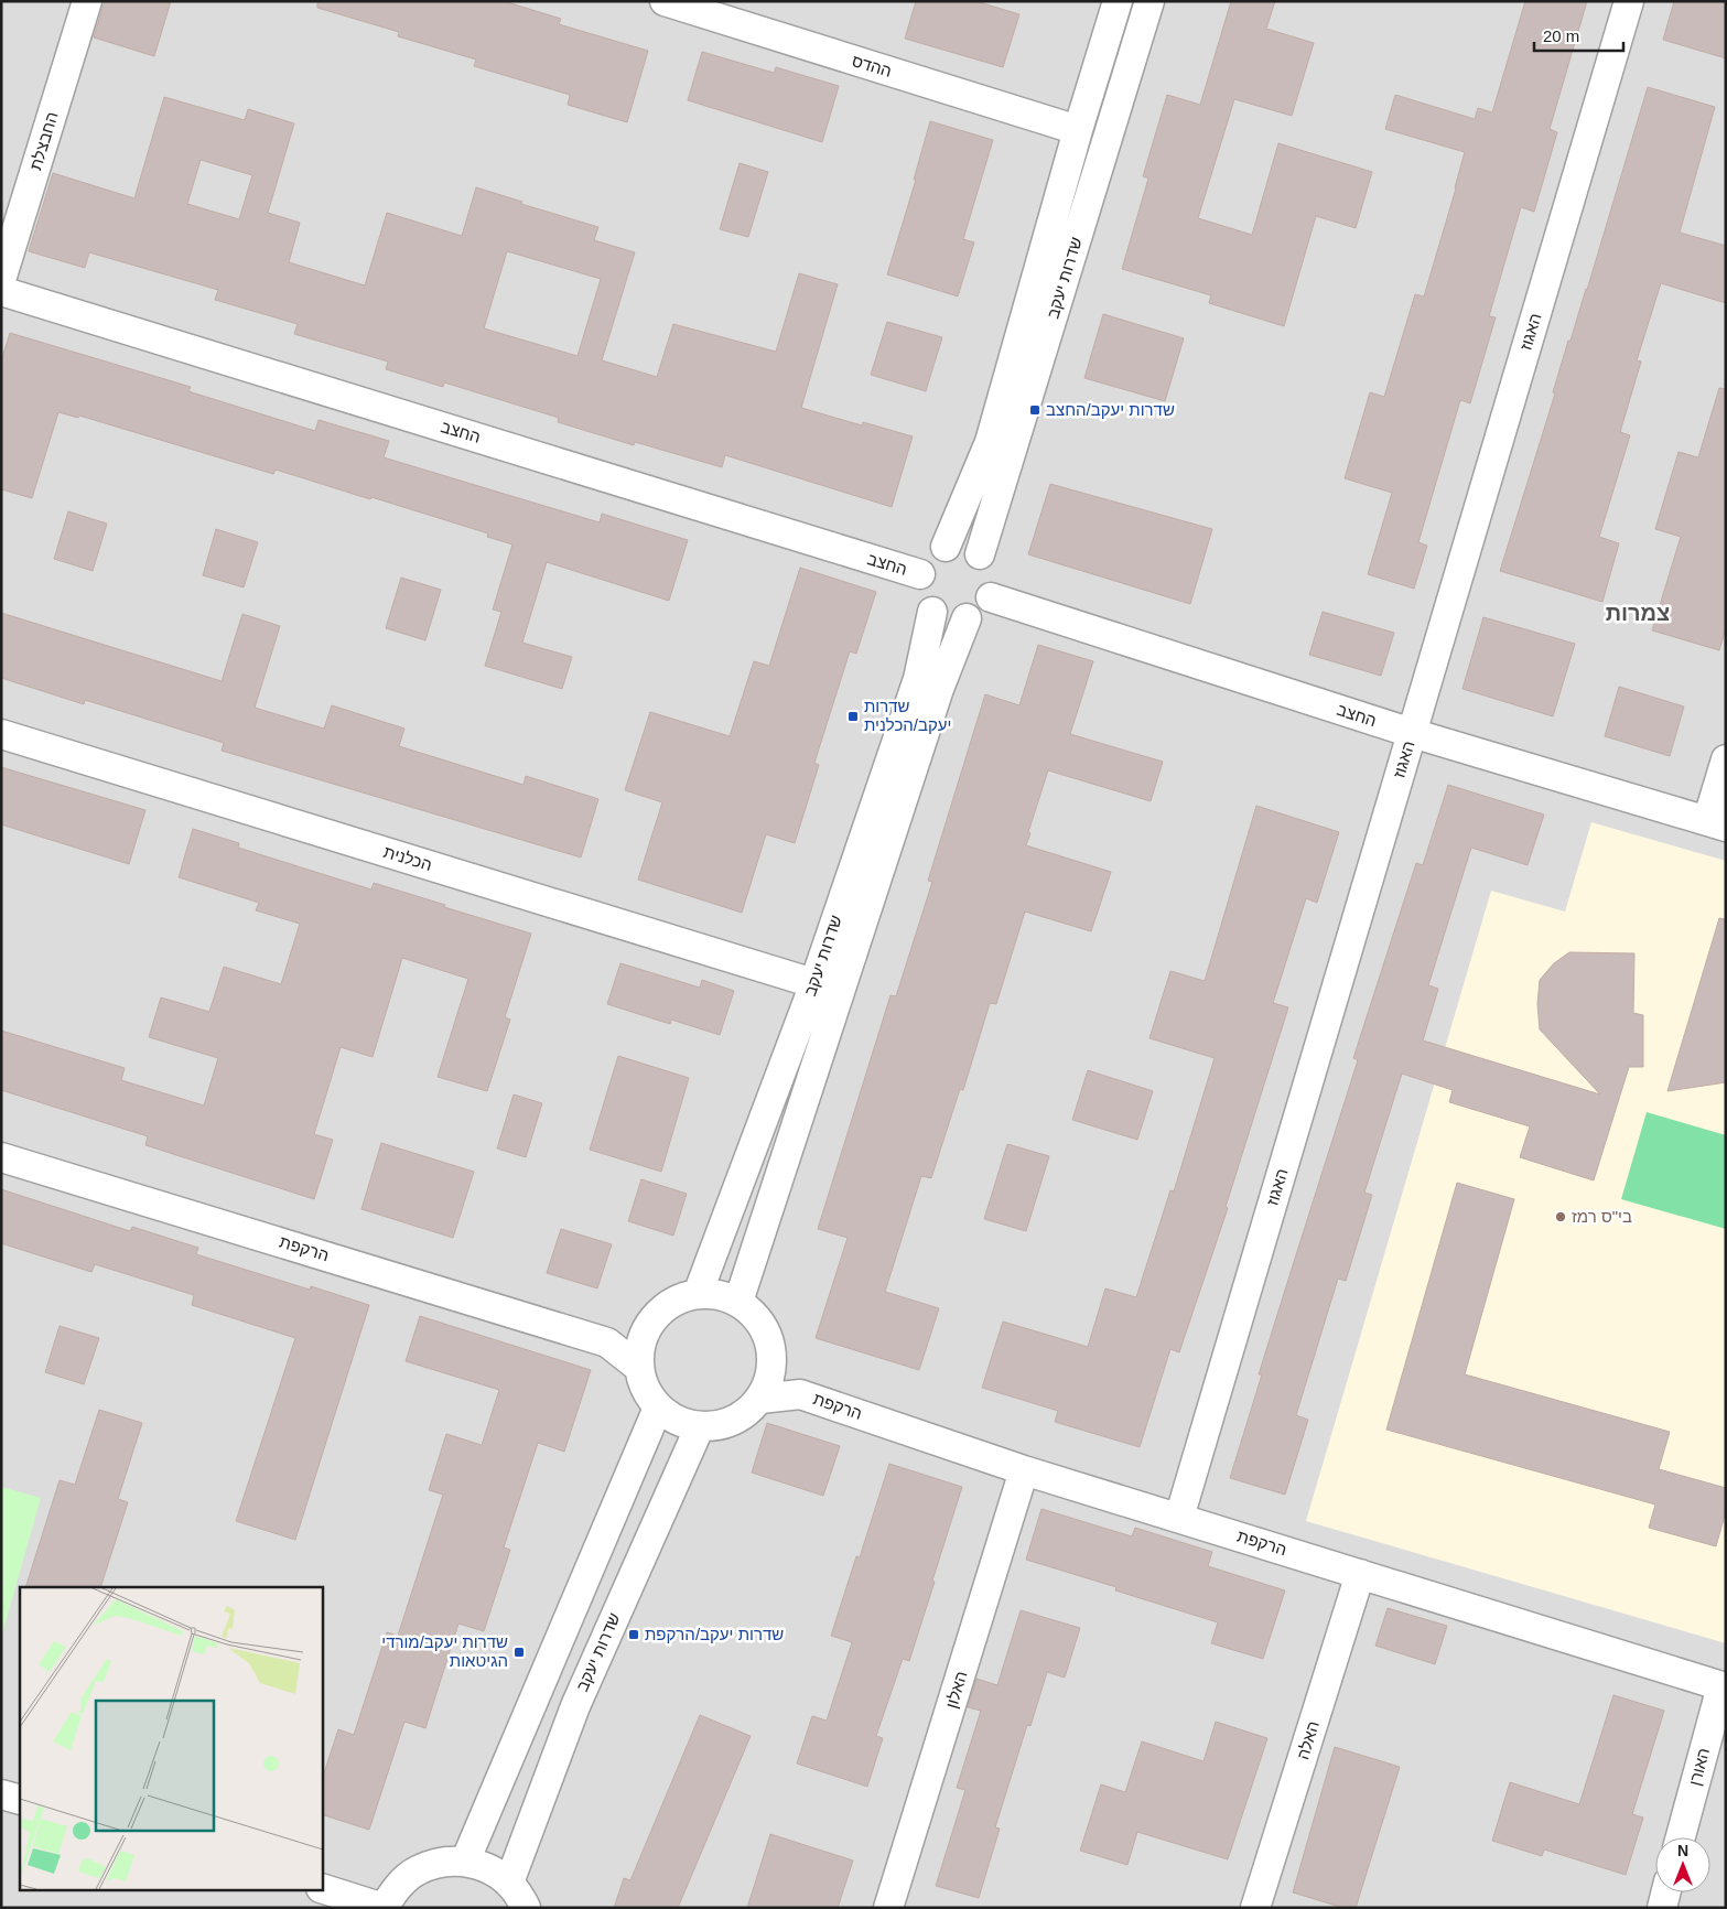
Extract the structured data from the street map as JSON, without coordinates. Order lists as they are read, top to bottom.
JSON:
{
  "streets": {
    "street": [
      "ההדס",
      "החבצלת",
      "שדרות יעקב",
      "האגוז",
      "החצב",
      "הכלנית",
      "הרקפת",
      "האלון",
      "האלה",
      "האורן"
    ]
  },
  "crossings": [
    ["ההדס", "שדרות יעקב"],
    ["שדרות יעקב", "החצב"],
    ["שדרות יעקב", "הכלנית"],
    ["שדרות יעקב", "הרקפת"],
    ["האגוז", "החצב"],
    ["האגוז", "הרקפת"],
    ["הרקפת", "האלון"],
    ["הרקפת", "האלה"],
    ["הרקפת", "האורן"]
  ],
  "districts": ["צמרות"],
  "places": {
    "transit": [
      "שדרות יעקב/החצב",
      "שדרות יעקב/הכלנית",
      "שדרות יעקב/הרקפת",
      "שדרות יעקב/מורדי הגיטאות"
    ],
    "other": ["בי\"ס רמז"]
  },
  "scale_bar": "20 m",
  "north": "top"
}
